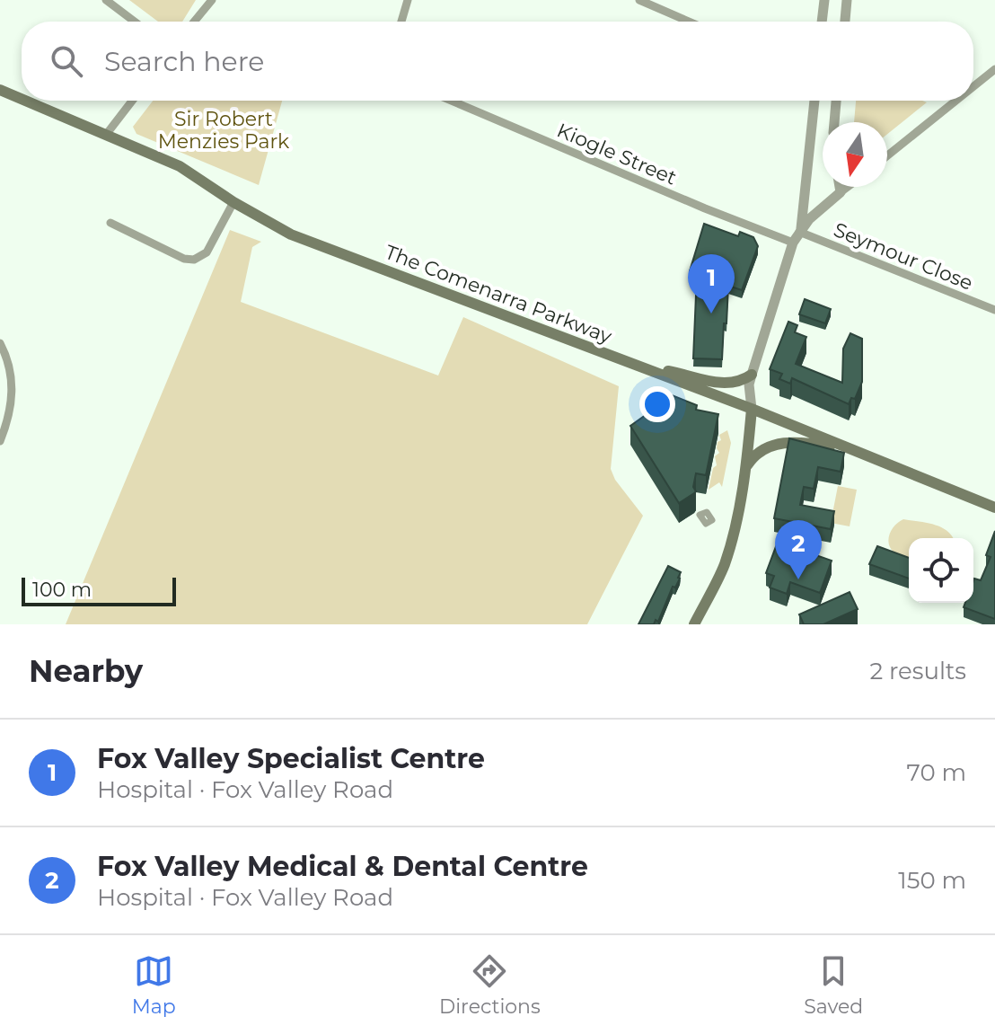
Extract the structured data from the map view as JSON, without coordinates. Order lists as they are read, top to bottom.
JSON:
{
  "streets": {
    "main road": ["The Comenarra Parkway"],
    "street": ["Kiogle Street", "Seymour Close"]
  },
  "parks": ["Sir Robert Menzies Park"],
  "scale_bar": "100 m",
  "north": "bottom",
  "page": {
    "search": "Search here",
    "pins": ["1", "2"],
    "scale": "100 m",
    "heading": ["Nearby", "2 results"],
    "list": [
      {
        "mark": "1",
        "name": "Fox Valley Specialist Centre",
        "note": "Hospital · Fox Valley Road",
        "value": "70 m"
      },
      {
        "mark": "2",
        "name": "Fox Valley Medical & Dental Centre",
        "note": "Hospital · Fox Valley Road",
        "value": "150 m"
      }
    ],
    "nav": ["Map", "Directions", "Saved"]
  }
}
